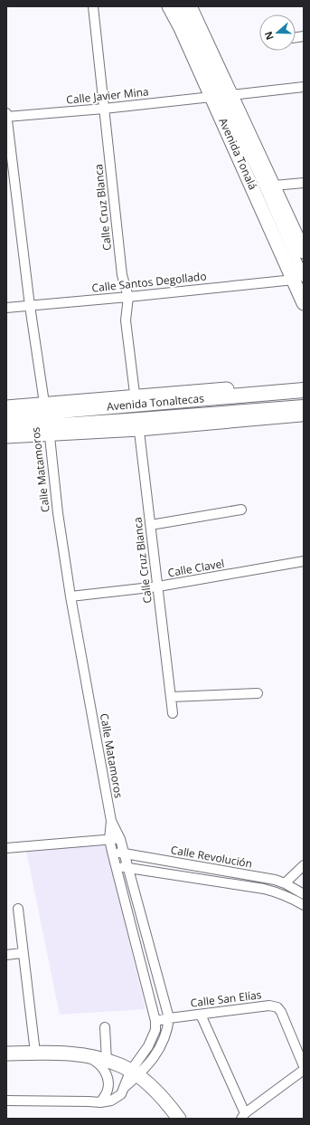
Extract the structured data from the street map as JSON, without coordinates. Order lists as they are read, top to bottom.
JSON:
{
  "streets": {
    "main road": ["Avenida Tonaltecas"],
    "street": [
      "Calle Javier Mina",
      "Avenida Tonalá",
      "Calle Cruz Blanca",
      "Calle Santos Degollado",
      "Calle Matamoros",
      "Calle Clavel",
      "Calle Revolución",
      "Calle San Elías"
    ]
  },
  "crossings": [
    ["Calle Javier Mina", "Avenida Tonalá"],
    ["Calle Javier Mina", "Calle Cruz Blanca"],
    ["Calle Javier Mina", "Calle Matamoros"],
    ["Avenida Tonalá", "Calle Santos Degollado"],
    ["Calle Cruz Blanca", "Calle Santos Degollado"],
    ["Calle Cruz Blanca", "Avenida Tonaltecas"],
    ["Calle Cruz Blanca", "Calle Clavel"],
    ["Calle Santos Degollado", "Calle Matamoros"],
    ["Avenida Tonaltecas", "Calle Matamoros"],
    ["Calle Matamoros", "Calle Clavel"],
    ["Calle Matamoros", "Calle Revolución"],
    ["Calle Matamoros", "Calle San Elías"]
  ],
  "north": "left"
}
